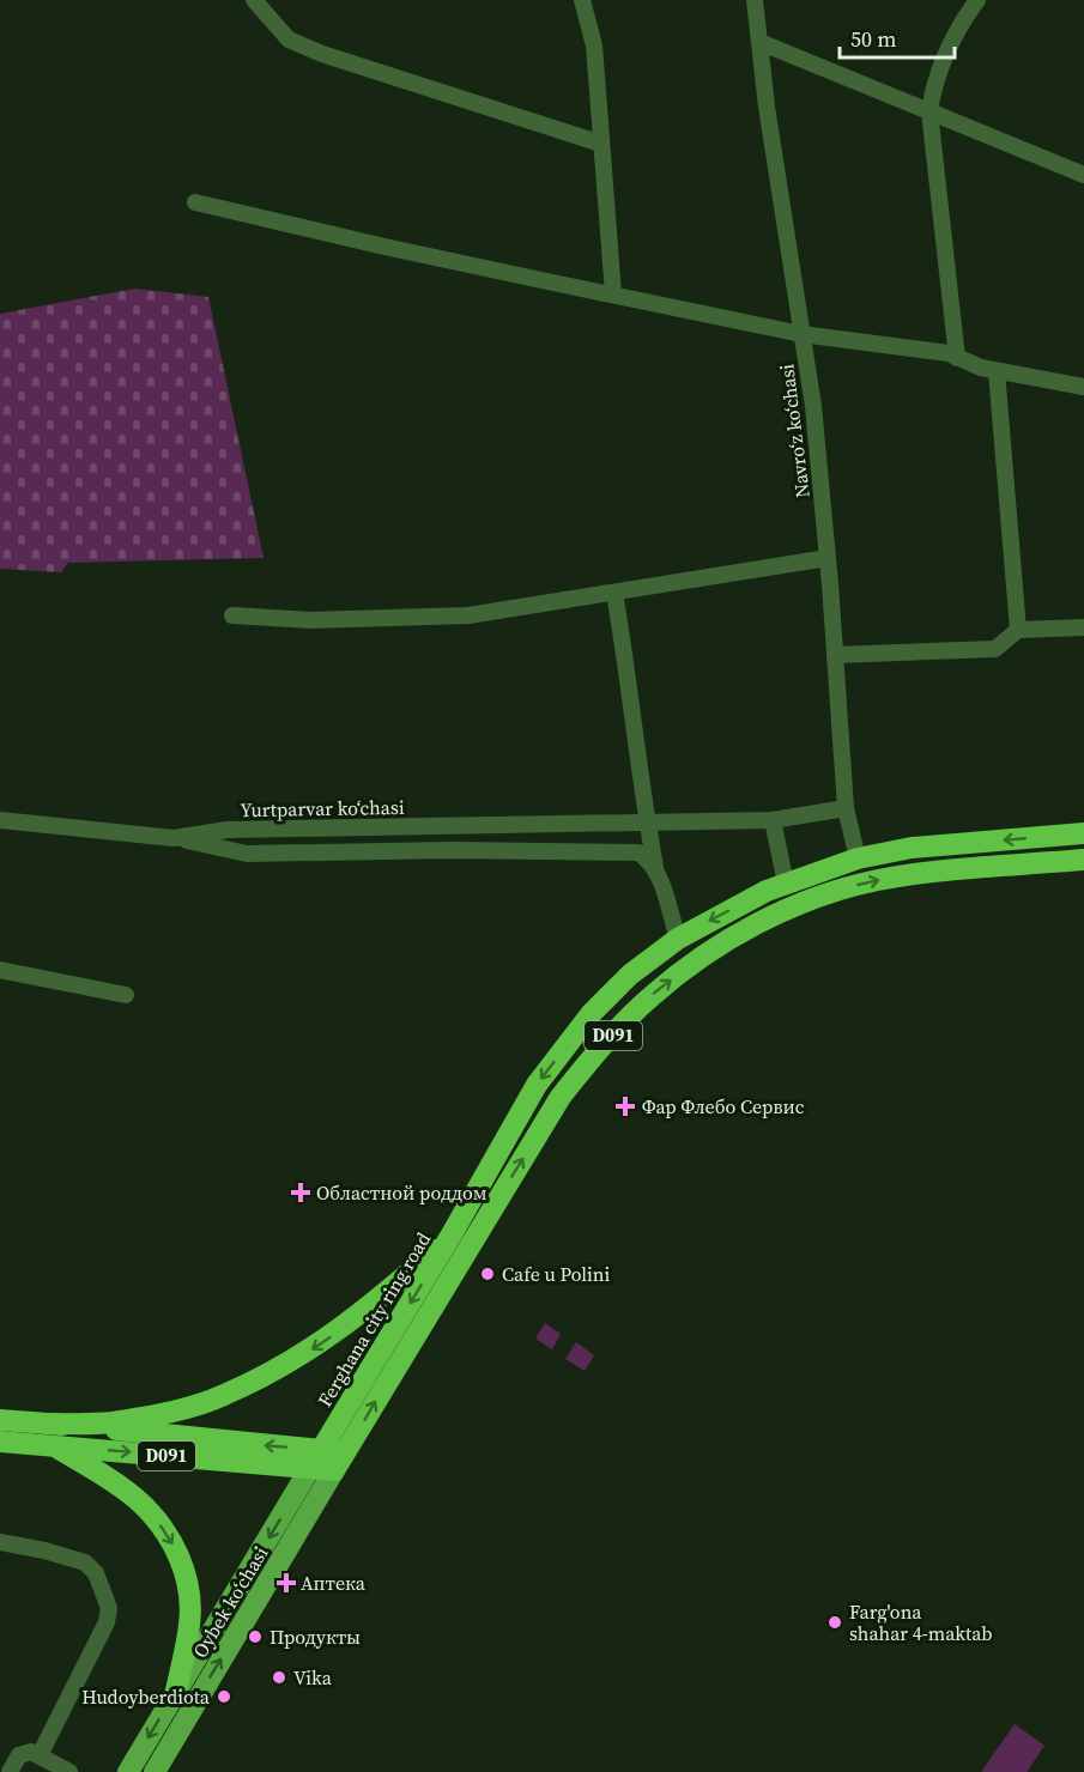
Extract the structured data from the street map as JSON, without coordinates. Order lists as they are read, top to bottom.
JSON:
{
  "streets": {
    "highway": ["D091", "Ferghana city ring road"],
    "main road": ["Oybek ko‘chasi"],
    "street": ["Navroʻz koʻchasi", "Yurtparvar koʻchasi"]
  },
  "crossings": [
    ["Navroʻz koʻchasi", "Yurtparvar koʻchasi"],
    ["Navroʻz koʻchasi", "Ferghana city ring road"],
    ["D091", "Ferghana city ring road"],
    ["D091", "Oybek ko‘chasi"],
    ["Ferghana city ring road", "Oybek ko‘chasi"]
  ],
  "places": {
    "health": ["Фар Флебо Сервис", "Областной роддом", "Аптека"],
    "other": [
      "Cafe u Polini",
      "Farg'ona shahar 4-maktab",
      "Продукты",
      "Vika",
      "Hudoyberdiota"
    ]
  },
  "scale_bar": "50 m"
}
